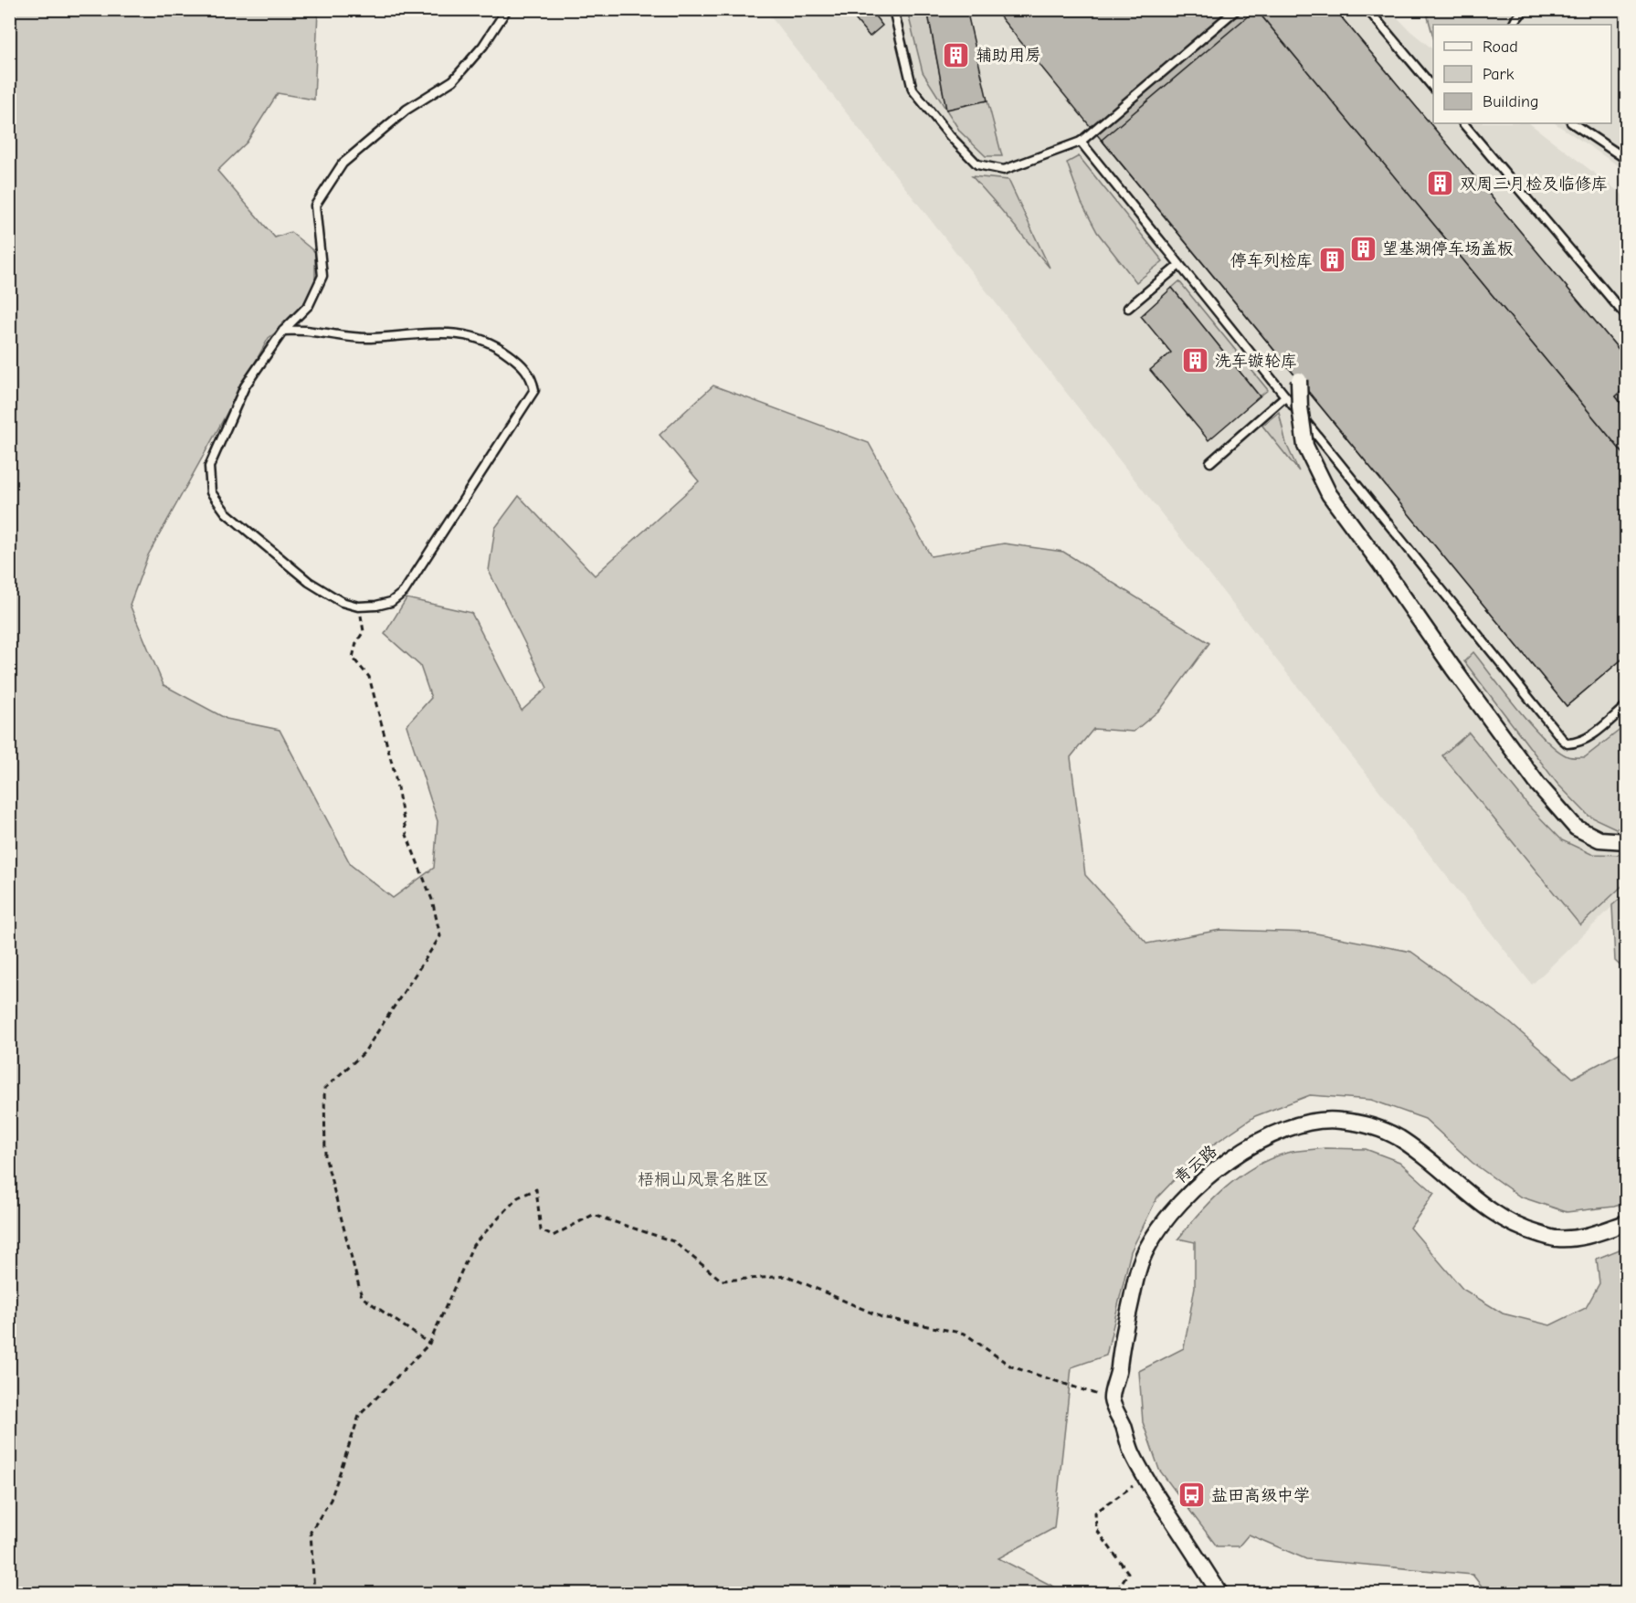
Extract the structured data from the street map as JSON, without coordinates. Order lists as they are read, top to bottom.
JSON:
{
  "streets": {
    "street": ["青云路"]
  },
  "parks": ["梧桐山风景名胜区"],
  "places": {
    "building": [
      "辅助用房",
      "双周三月检及临修库",
      "望基湖停车场盖板",
      "停车列检库",
      "洗车镟轮库"
    ],
    "bus stop": ["盐田高级中学"]
  },
  "legend": ["Road", "Park", "Building"]
}
